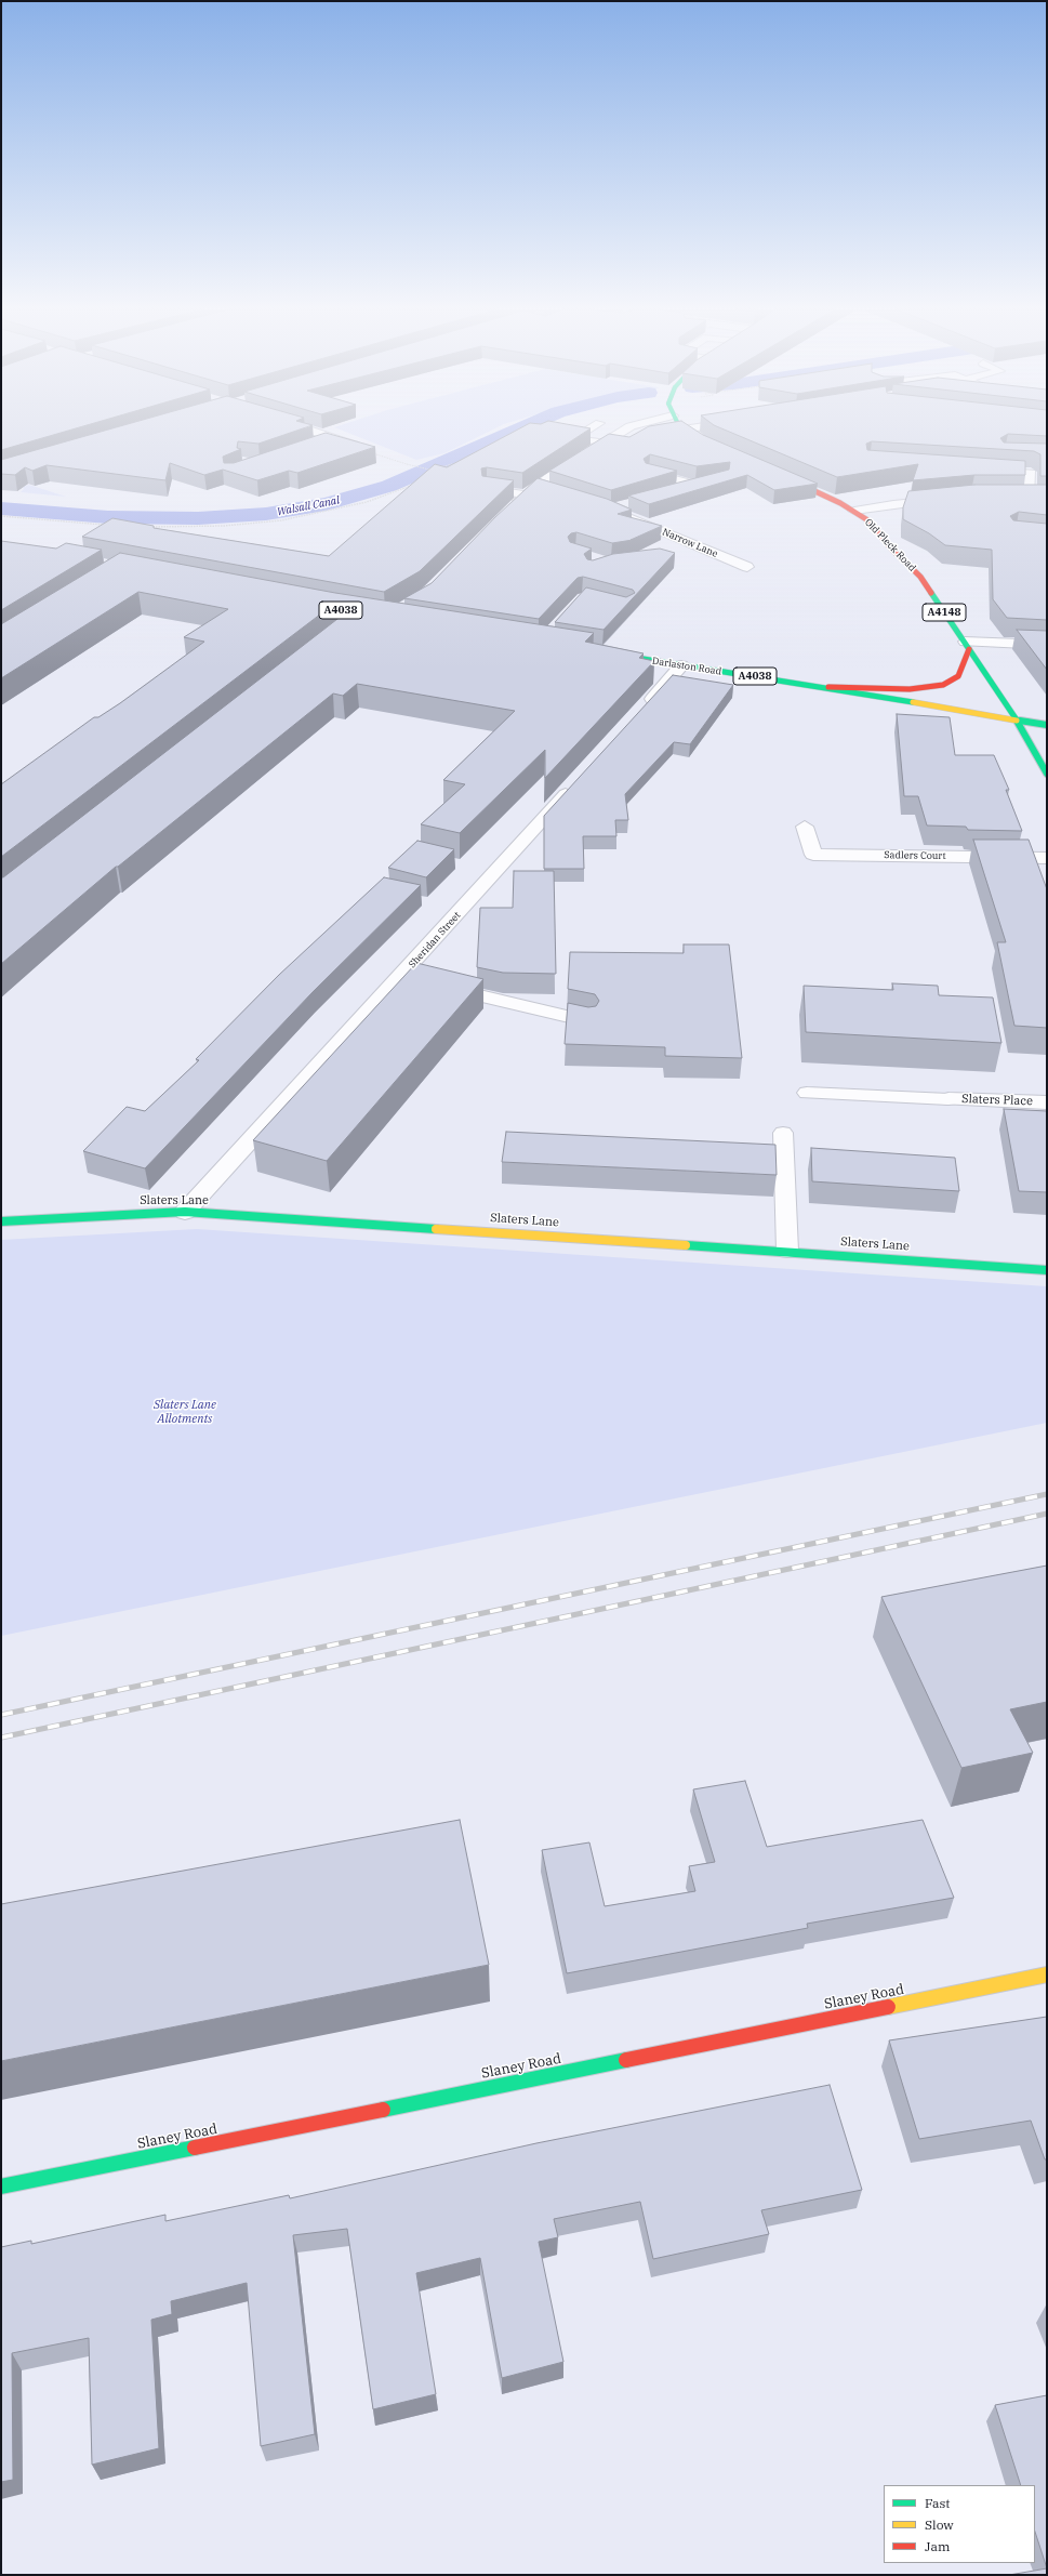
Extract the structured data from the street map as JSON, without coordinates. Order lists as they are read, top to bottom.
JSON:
{
  "streets": {
    "main road": [
      "Old Pleck Road",
      "A4038",
      "A4148",
      "Darlaston Road",
      "Slaters Lane",
      "Slaney Road"
    ],
    "street": [
      "Narrow Lane",
      "Sadlers Court",
      "Sheridan Street",
      "Slaters Place"
    ]
  },
  "crossings": [
    ["Old Pleck Road", "A4148"],
    ["Old Pleck Road", "Darlaston Road"],
    ["A4148", "Darlaston Road"],
    ["Sheridan Street", "Slaters Lane"]
  ],
  "water": ["Walsall Canal"],
  "parks": ["Slaters Lane Allotments"],
  "legend": ["Fast", "Slow", "Jam"]
}
